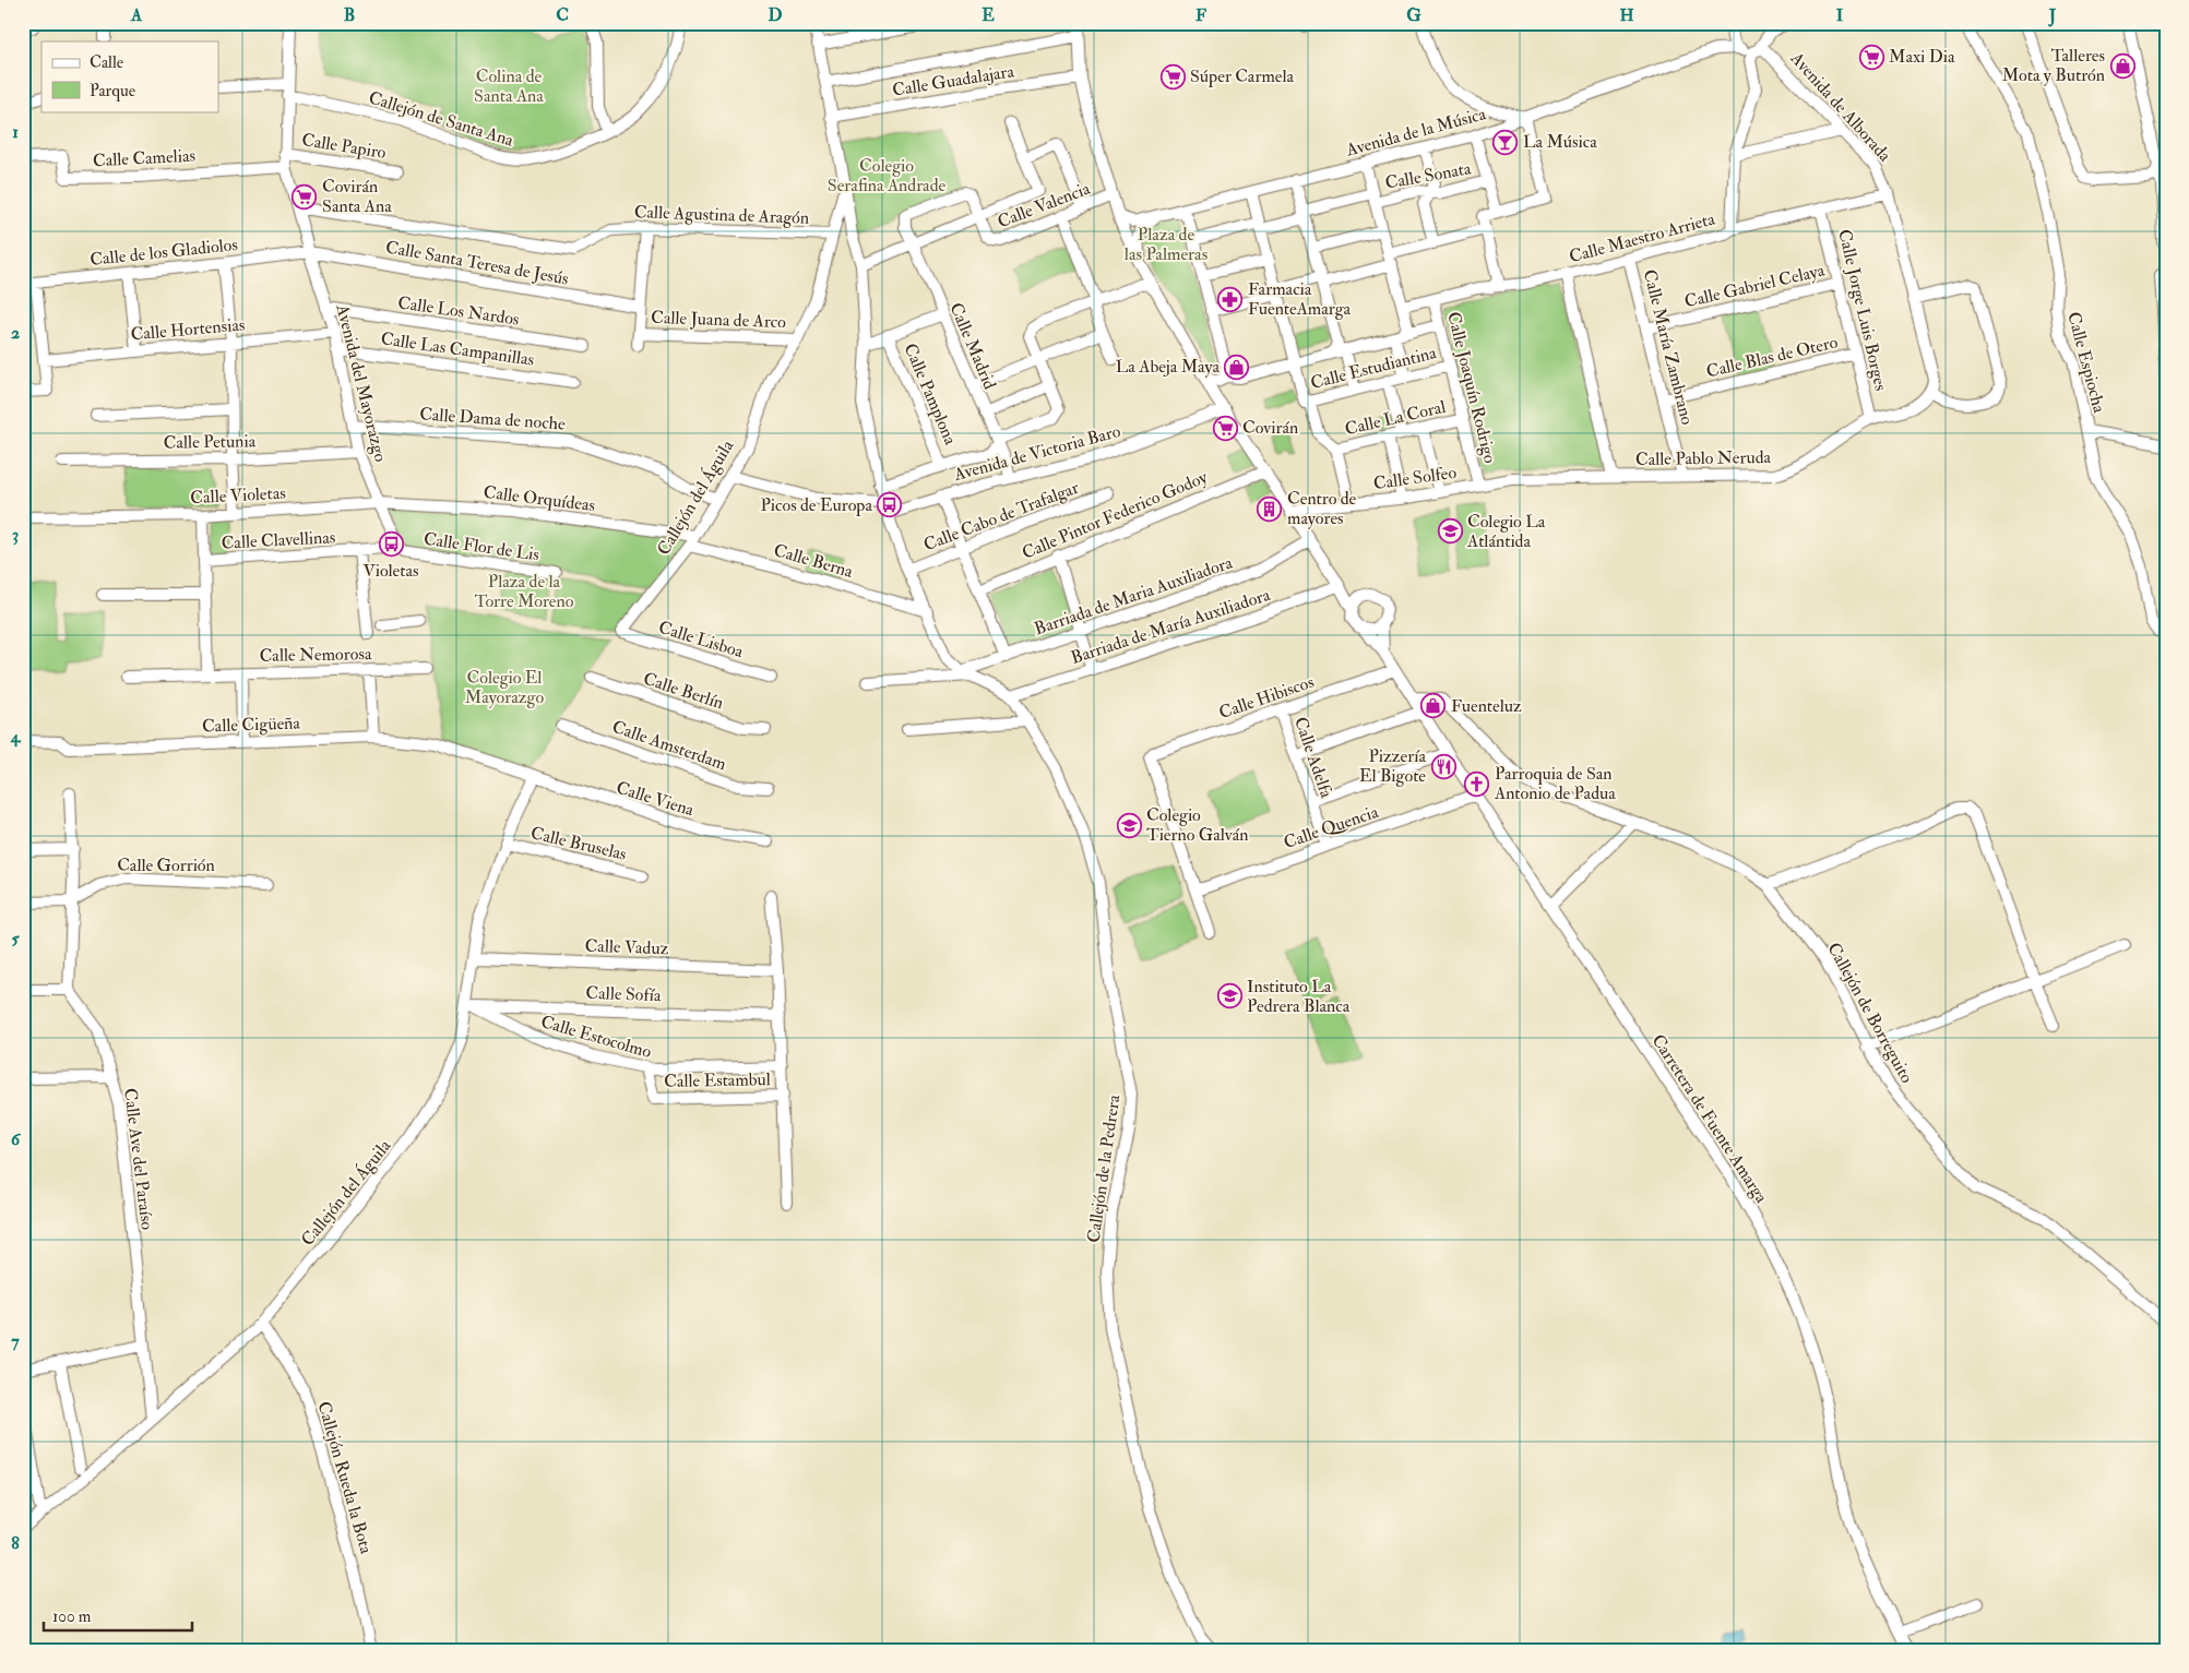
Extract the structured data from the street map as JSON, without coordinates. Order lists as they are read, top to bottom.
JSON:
{
  "streets": {
    "street": [
      "Calle Guadalajara",
      "Avenida de Alborada",
      "Callejón de Santa Ana",
      "Avenida de la Música",
      "Calle Papiro",
      "Calle Camelias",
      "Calle Sonata",
      "Calle Valencia",
      "Calle Agustina de Aragón",
      "Calle Maestro Arrieta",
      "Calle de los Gladiolos",
      "Calle Santa Teresa de Jesús",
      "Calle Gabriel Celaya",
      "Calle Jorge Luis Borges",
      "Calle Los Nardos",
      "Calle Juana de Arco",
      "Calle Hortensias",
      "Calle Madrid",
      "Calle María Zambrano",
      "Calle Las Campanillas",
      "Calle Blas de Otero",
      "Calle Espiocha",
      "Calle Estudiantina",
      "Avenida del Mayorazgo",
      "Calle Joaquín Rodrigo",
      "Calle Pamplona",
      "Calle La Coral",
      "Calle Dama de noche",
      "Calle Petunia",
      "Avenida de Victoria Baro",
      "Calle Pablo Neruda",
      "Calle Solfeo",
      "Calle Violetas",
      "Callejón del Águila",
      "Calle Orquídeas",
      "Calle Pintor Federico Godoy",
      "Calle Cabo de Trafalgar",
      "Calle Clavellinas",
      "Calle Flor de Lis",
      "Calle Berna",
      "Barriada de Maria Auxiliadora",
      "Barriada de María Auxiliadora",
      "Calle Lisboa",
      "Calle Nemorosa",
      "Calle Berlín",
      "Calle Hibiscos",
      "Calle Cigüeña",
      "Calle Amsterdam",
      "Calle Adelfa",
      "Calle Viena",
      "Calle Quencia",
      "Calle Bruselas",
      "Calle Gorrión",
      "Calle Vaduz",
      "Calle Sofía",
      "Callejón de Borreguito",
      "Calle Estocolmo",
      "Calle Estambul",
      "Carretera de Fuente Amarga",
      "Calle Ave del Paraíso",
      "Callejón de la Pedrera",
      "Callejón Rueda la Bota"
    ]
  },
  "crossings": [
    ["Avenida de Alborada", "Avenida de la Música"],
    ["Avenida de Alborada", "Calle Maestro Arrieta"],
    ["Callejón de Santa Ana", "Avenida del Mayorazgo"],
    ["Calle Papiro", "Avenida del Mayorazgo"],
    ["Calle Camelias", "Avenida del Mayorazgo"],
    ["Calle Valencia", "Calle Madrid"],
    ["Calle Agustina de Aragón", "Avenida del Mayorazgo"],
    ["Calle Agustina de Aragón", "Callejón del Águila"],
    ["Calle Maestro Arrieta", "Calle Jorge Luis Borges"],
    ["Calle Maestro Arrieta", "Calle María Zambrano"],
    ["Calle Maestro Arrieta", "Calle Joaquín Rodrigo"],
    ["Calle de los Gladiolos", "Calle Santa Teresa de Jesús"],
    ["Calle de los Gladiolos", "Avenida del Mayorazgo"],
    ["Calle Santa Teresa de Jesús", "Calle Juana de Arco"],
    ["Calle Santa Teresa de Jesús", "Avenida del Mayorazgo"],
    ["Calle Gabriel Celaya", "Calle Jorge Luis Borges"],
    ["Calle Gabriel Celaya", "Calle María Zambrano"],
    ["Calle Jorge Luis Borges", "Calle Blas de Otero"],
    ["Calle Jorge Luis Borges", "Calle Pablo Neruda"],
    ["Calle Los Nardos", "Avenida del Mayorazgo"],
    ["Calle Juana de Arco", "Callejón del Águila"],
    ["Calle Hortensias", "Avenida del Mayorazgo"],
    ["Calle Madrid", "Avenida de Victoria Baro"],
    ["Calle María Zambrano", "Calle Blas de Otero"],
    ["Calle María Zambrano", "Calle Pablo Neruda"],
    ["Calle Las Campanillas", "Avenida del Mayorazgo"],
    ["Calle Estudiantina", "Calle Joaquín Rodrigo"],
    ["Avenida del Mayorazgo", "Calle Dama de noche"],
    ["Avenida del Mayorazgo", "Calle Petunia"],
    ["Avenida del Mayorazgo", "Calle Violetas"],
    ["Avenida del Mayorazgo", "Calle Orquídeas"],
    ["Avenida del Mayorazgo", "Calle Clavellinas"],
    ["Avenida del Mayorazgo", "Calle Flor de Lis"],
    ["Calle Joaquín Rodrigo", "Calle La Coral"],
    ["Calle Joaquín Rodrigo", "Calle Pablo Neruda"],
    ["Calle Joaquín Rodrigo", "Calle Solfeo"],
    ["Calle Dama de noche", "Callejón del Águila"],
    ["Calle Pablo Neruda", "Calle Solfeo"],
    ["Calle Violetas", "Calle Orquídeas"],
    ["Calle Violetas", "Calle Clavellinas"],
    ["Callejón del Águila", "Calle Orquídeas"],
    ["Callejón del Águila", "Calle Berna"],
    ["Callejón del Águila", "Calle Lisboa"],
    ["Callejón del Águila", "Calle Viena"],
    ["Callejón del Águila", "Calle Bruselas"],
    ["Callejón del Águila", "Calle Vaduz"],
    ["Callejón del Águila", "Calle Sofía"],
    ["Callejón del Águila", "Calle Estocolmo"],
    ["Callejón del Águila", "Calle Ave del Paraíso"],
    ["Callejón del Águila", "Callejón Rueda la Bota"],
    ["Calle Orquídeas", "Calle Berna"],
    ["Calle Clavellinas", "Calle Flor de Lis"],
    ["Barriada de María Auxiliadora", "Callejón de la Pedrera"],
    ["Calle Hibiscos", "Calle Adelfa"],
    ["Calle Hibiscos", "Calle Quencia"],
    ["Calle Hibiscos", "Carretera de Fuente Amarga"],
    ["Calle Cigüeña", "Calle Viena"],
    ["Calle Adelfa", "Calle Quencia"],
    ["Calle Quencia", "Carretera de Fuente Amarga"],
    ["Calle Sofía", "Calle Estocolmo"],
    ["Callejón de Borreguito", "Carretera de Fuente Amarga"],
    ["Calle Estocolmo", "Calle Estambul"]
  ],
  "parks": [
    "Colina de Santa Ana",
    "Colegio Serafina Andrade",
    "Plaza de las Palmeras",
    "Plaza de la Torre Moreno",
    "Colegio El Mayorazgo"
  ],
  "places": {
    "supermarket": [
      "Maxi Dia",
      "Súper Carmela",
      "Covirán Santa Ana",
      "Covirán"
    ],
    "shop": ["Talleres Mota y Butrón", "La Abeja Maya", "Fuenteluz"],
    "bar": ["La Música"],
    "pharmacy": ["Farmacia FuenteAmarga"],
    "bus stop": ["Picos de Europa", "Violetas"],
    "building": ["Centro de mayores"],
    "school or university": ["Colegio La Atlántida", "Colegio Tierno Galván", "Instituto La Pedrera Blanca"],
    "restaurant": ["Pizzería El Bigote"],
    "church": ["Parroquia de San Antonio de Padua"]
  },
  "legend": ["Calle", "Parque"],
  "scale_bar": "100 m",
  "grid": {
    "columns": [
      "A",
      "B",
      "C",
      "D",
      "E",
      "F",
      "G",
      "H",
      "I",
      "J"
    ],
    "rows": [
      "1",
      "2",
      "3",
      "4",
      "5",
      "6",
      "7",
      "8"
    ]
  }
}
